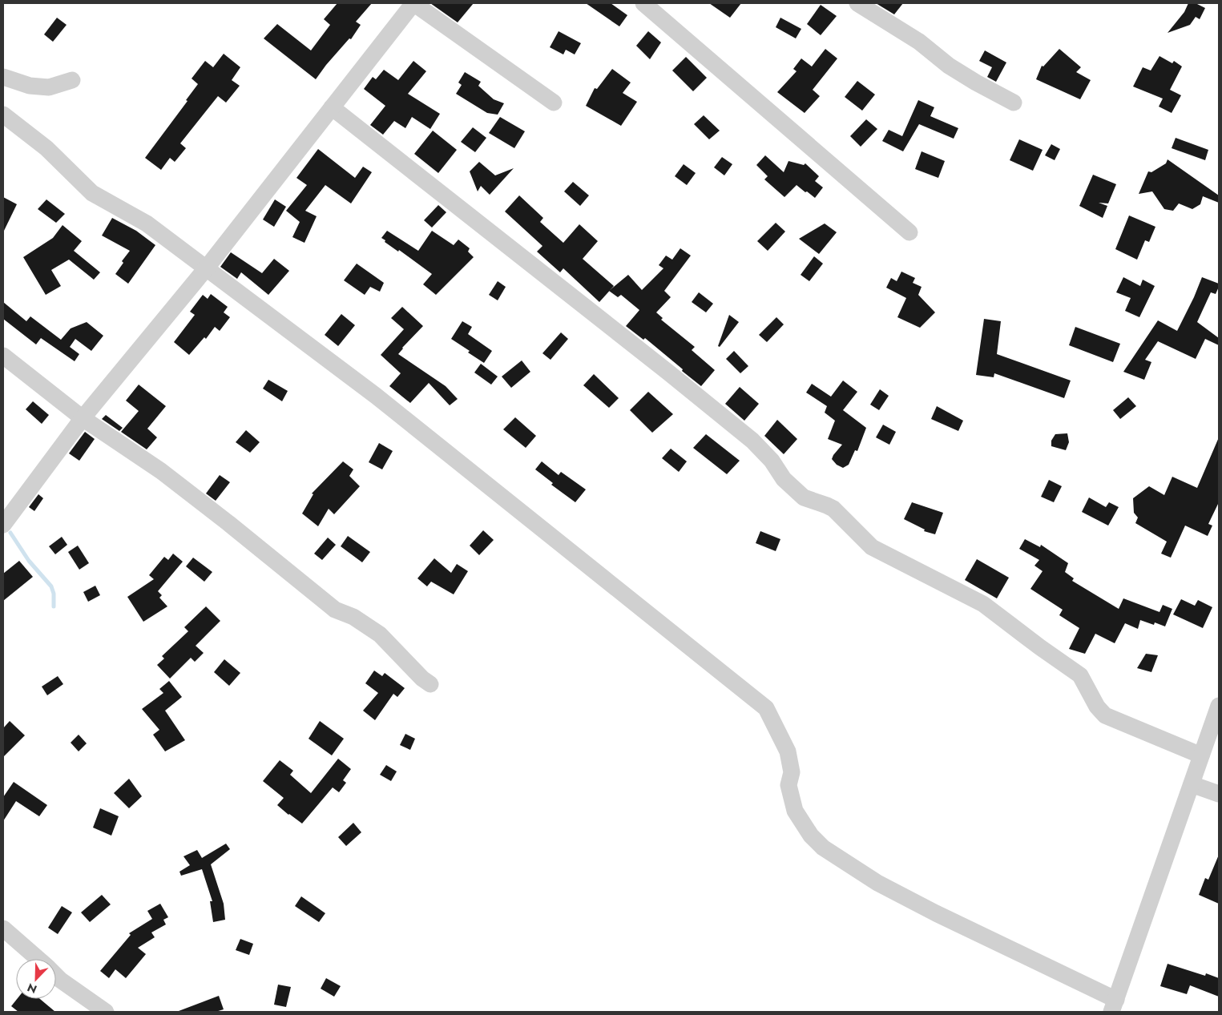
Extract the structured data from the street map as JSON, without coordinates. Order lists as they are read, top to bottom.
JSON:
{
  "north": "bottom left"
}
